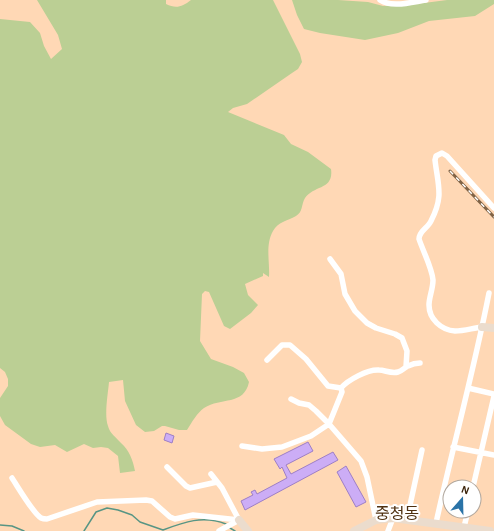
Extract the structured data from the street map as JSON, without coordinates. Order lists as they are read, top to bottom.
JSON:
{
  "districts": ["중청동"],
  "north": "top"
}
